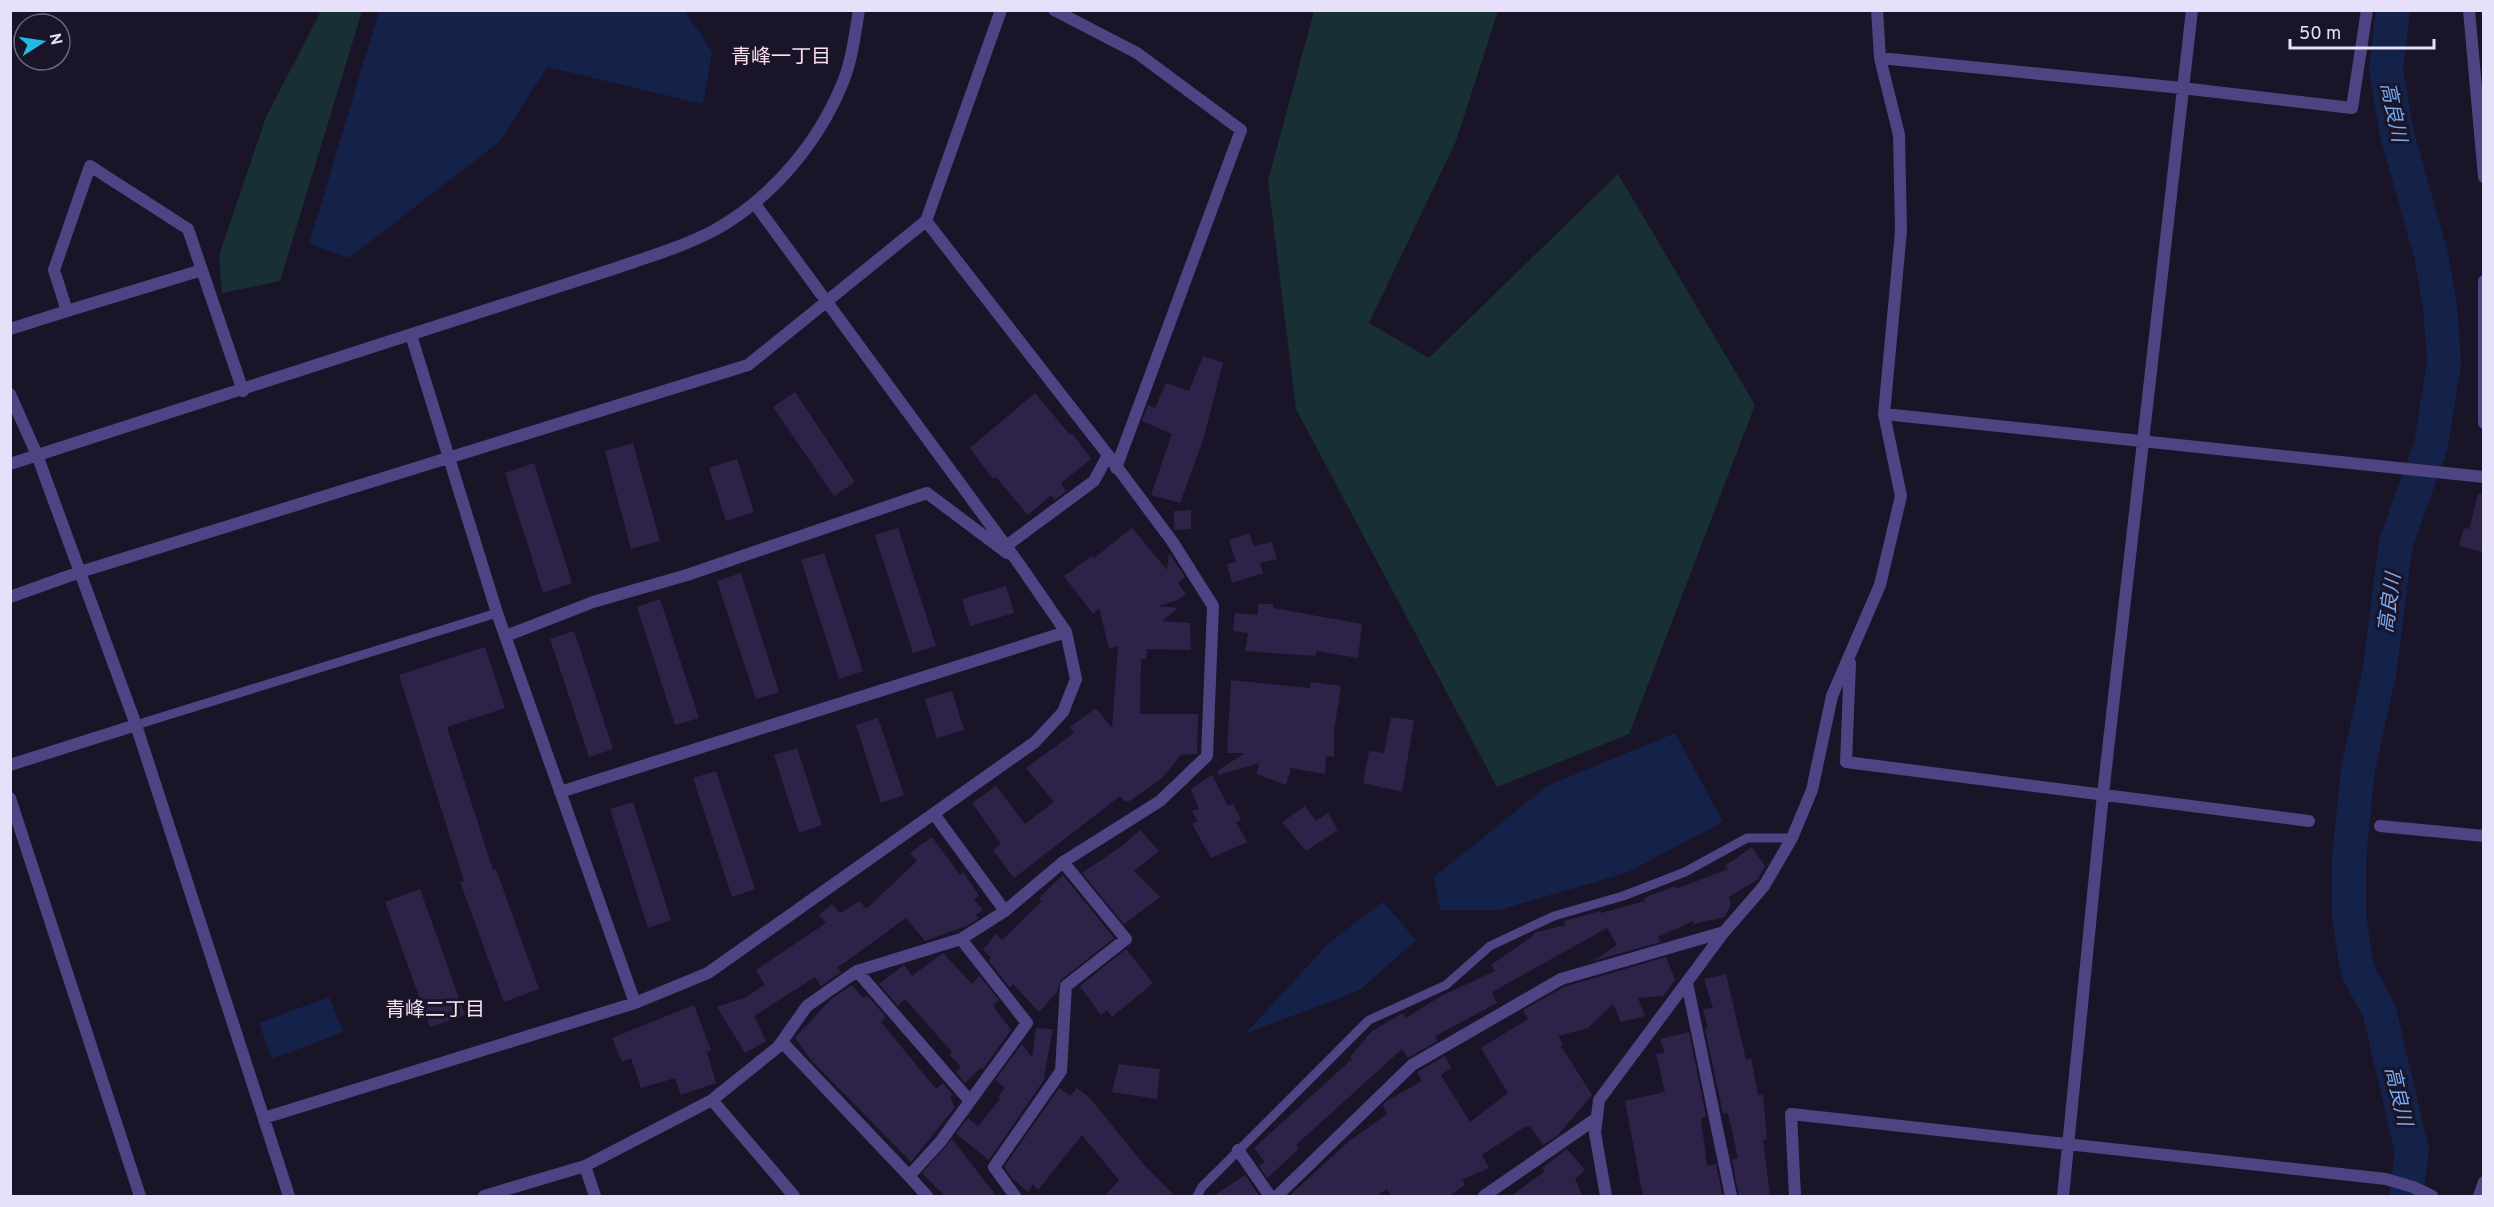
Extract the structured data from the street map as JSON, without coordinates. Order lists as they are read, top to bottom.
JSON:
{
  "districts": ["青峰一丁目", "青峰二丁目"],
  "water": ["高良川"],
  "scale_bar": "50 m",
  "north": "right"
}
